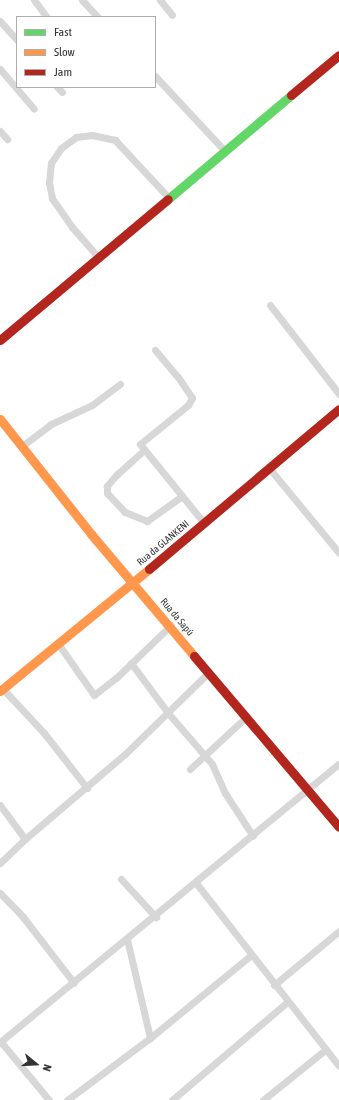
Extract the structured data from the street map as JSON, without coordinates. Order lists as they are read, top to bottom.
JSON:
{
  "streets": {
    "street": ["Rua da GLANKENI", "Rua da Sapú"]
  },
  "crossings": [
    ["Rua da GLANKENI", "Rua da Sapú"]
  ],
  "legend": ["Fast", "Slow", "Jam"],
  "north": "right"
}
